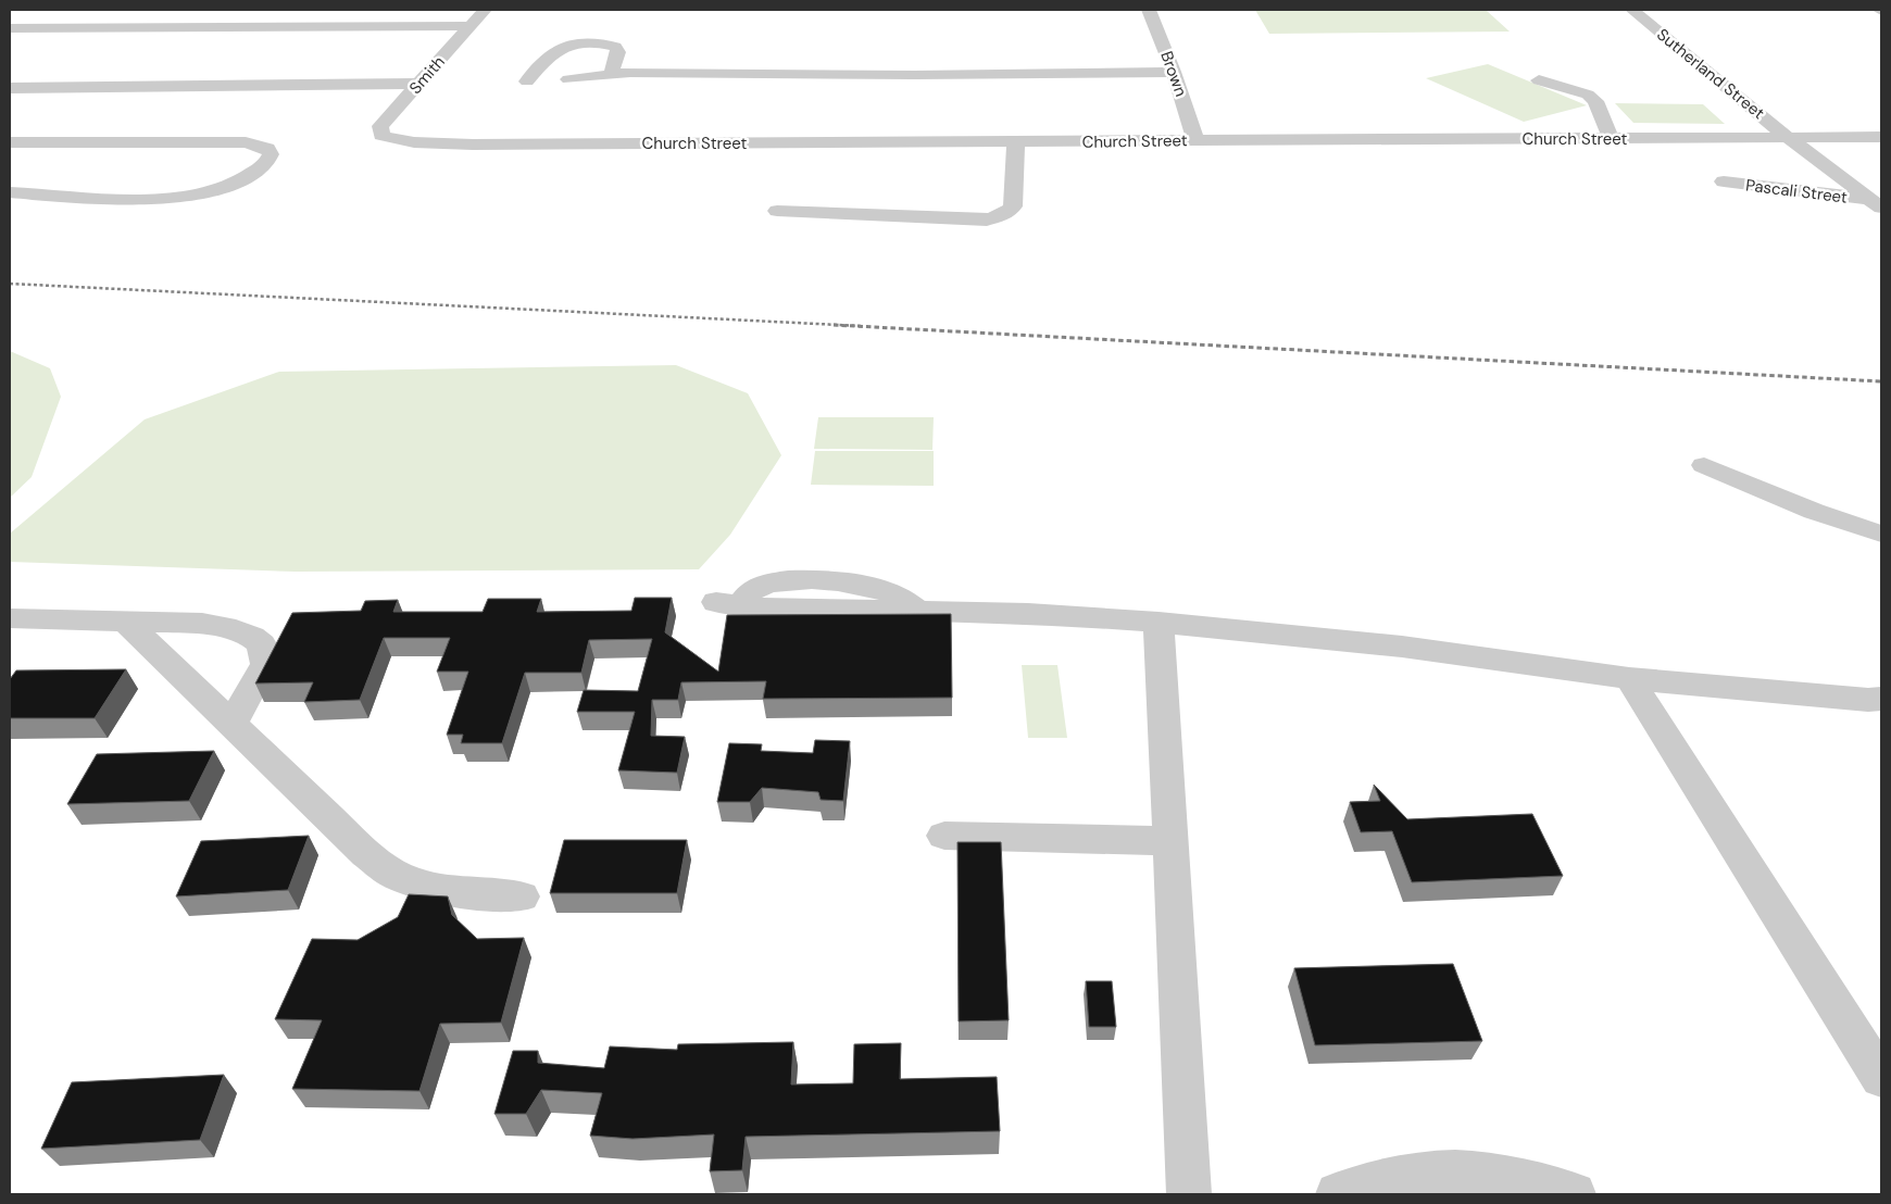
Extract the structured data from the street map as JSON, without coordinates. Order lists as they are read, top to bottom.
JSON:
{
  "streets": {
    "street": [
      "Brown",
      "Sutherland Street",
      "Smith",
      "Church Street",
      "Pascali Street"
    ]
  },
  "crossings": [
    ["Brown", "Church Street"],
    ["Sutherland Street", "Church Street"],
    ["Sutherland Street", "Pascali Street"],
    ["Smith", "Church Street"]
  ]
}
